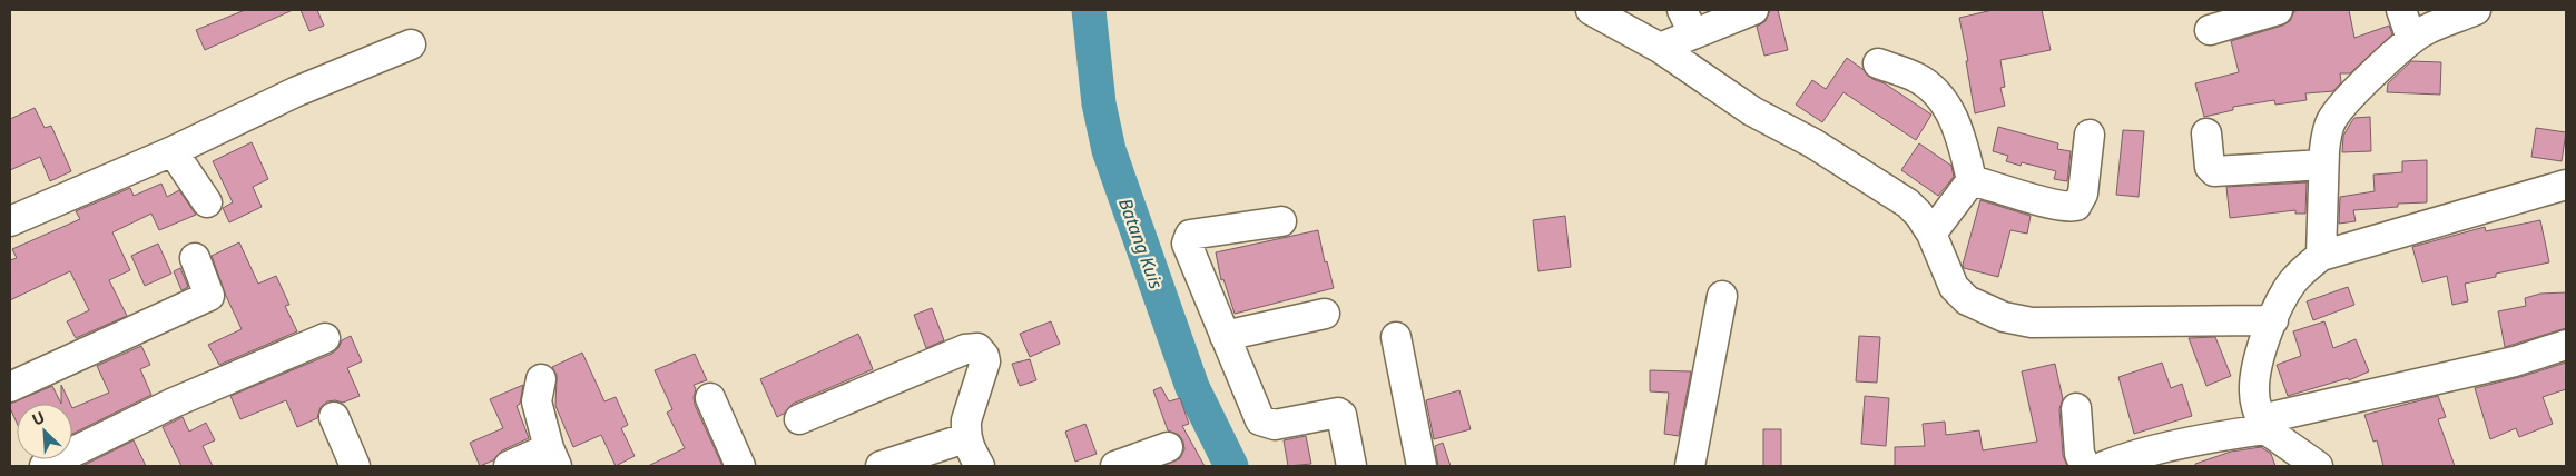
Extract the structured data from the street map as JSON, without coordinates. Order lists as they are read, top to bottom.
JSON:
{
  "water": ["Batang Kuis"],
  "north": "top left"
}
